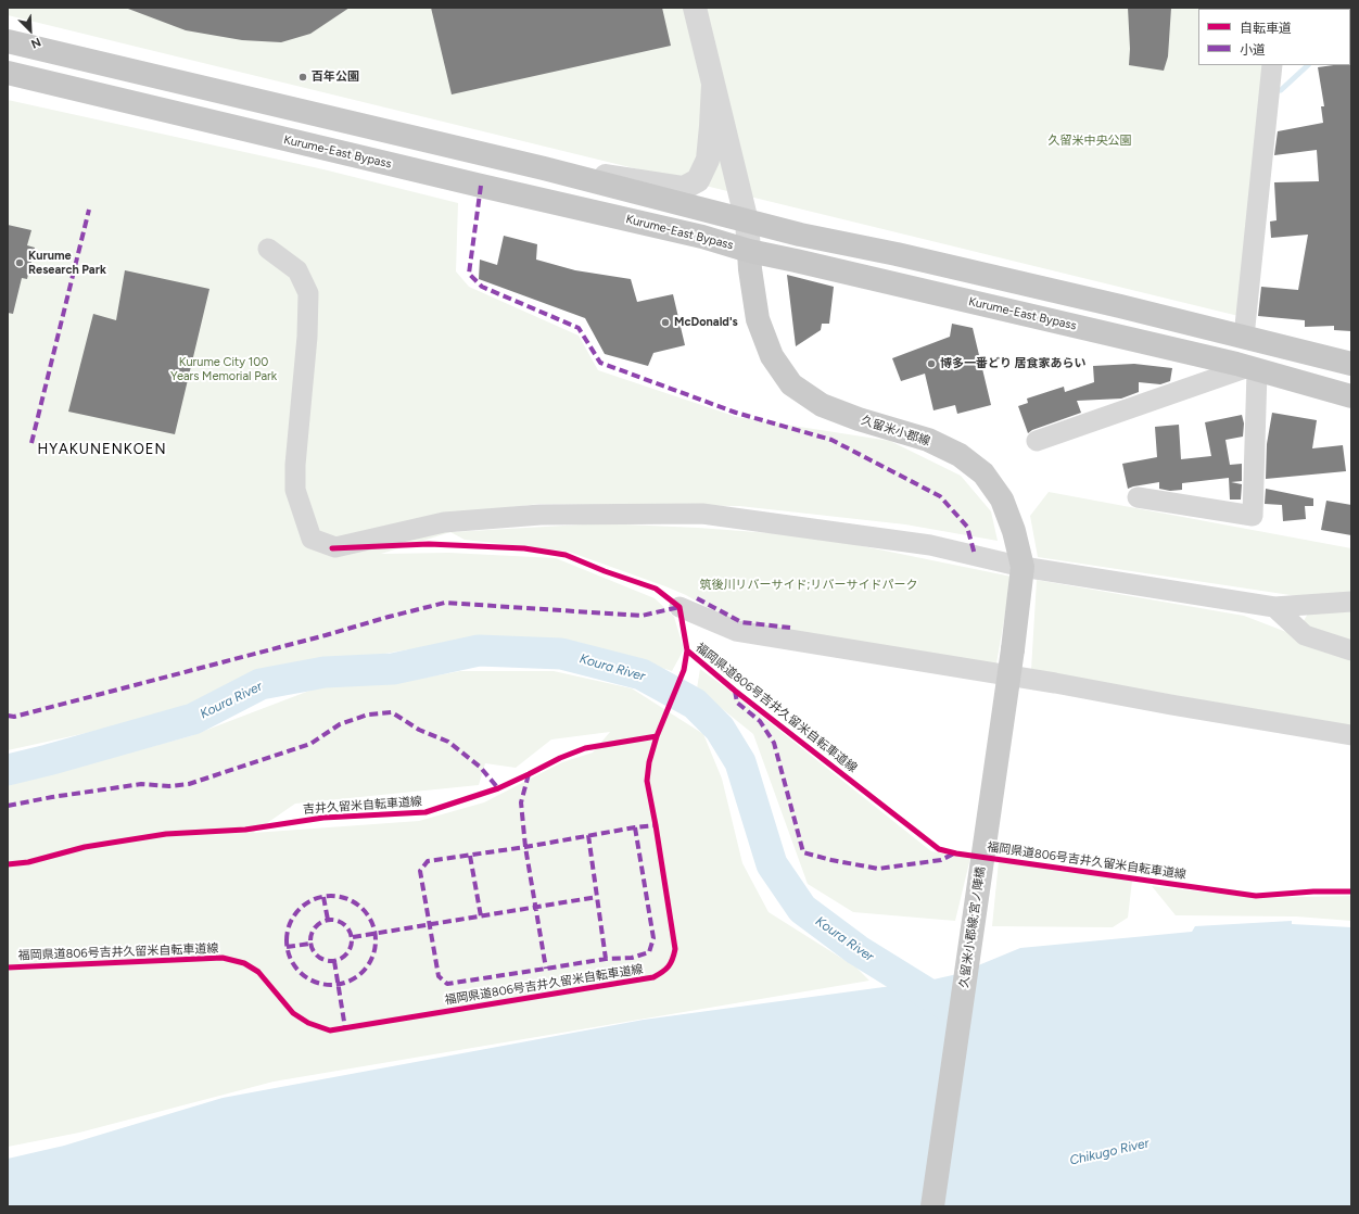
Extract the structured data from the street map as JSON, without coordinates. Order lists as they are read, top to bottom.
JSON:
{
  "streets": {
    "highway": ["Kurume-East Bypass"],
    "main road": ["久留米小郡線", "久留米小郡線;宮ノ陣橋"],
    "cycle path": ["福岡県道806号吉井久留米自転車道線", "吉井久留米自転車道線"]
  },
  "crossings": [
    ["Kurume-East Bypass", "久留米小郡線"],
    ["久留米小郡線", "久留米小郡線;宮ノ陣橋"]
  ],
  "districts": ["HYAKUNENKOEN"],
  "water": ["Koura River", "Chikugo River"],
  "parks": ["久留米中央公園", "Kurume City 100 Years Memorial Park", "筑後川リバーサイド;リバーサイドパーク"],
  "places": [
    "百年公園",
    "Kurume Research Park",
    "McDonald's",
    "博多一番どり 居食家あらい"
  ],
  "legend": ["自転車道", "小道"],
  "north": "bottom right"
}
